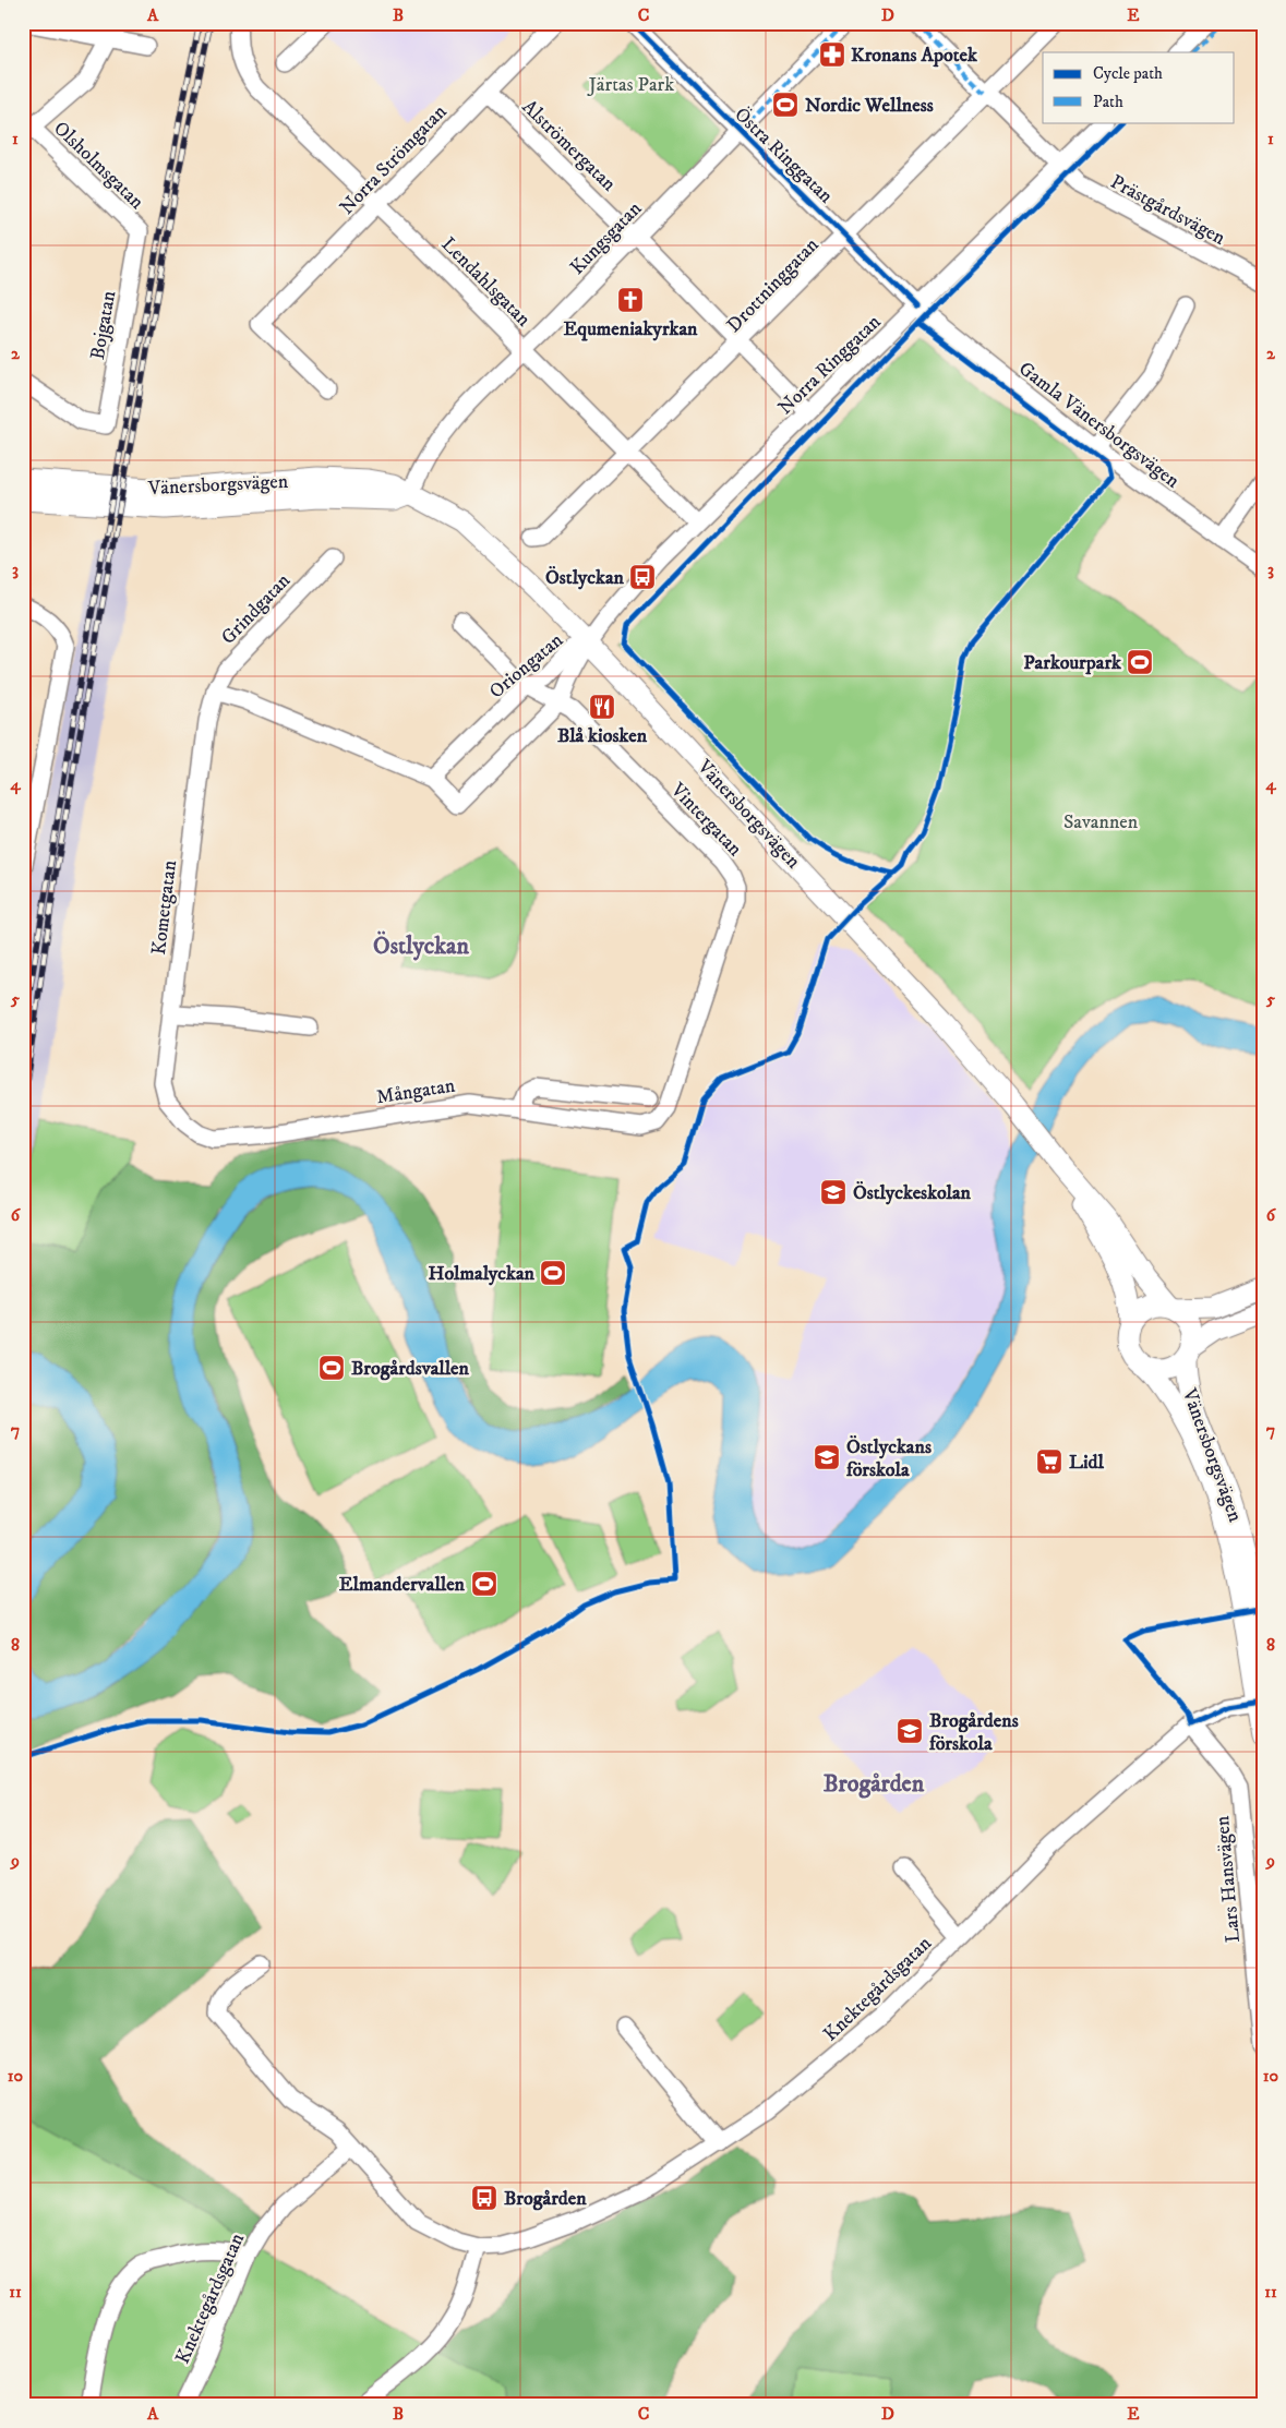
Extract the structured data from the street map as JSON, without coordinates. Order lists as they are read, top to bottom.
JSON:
{
  "streets": {
    "main road": ["Vänersborgsvägen"],
    "street": [
      "Alströmergatan",
      "Östra Ringgatan",
      "Norra Strömgatan",
      "Olsholmsgatan",
      "Prästgårdsvägen",
      "Kungsgatan",
      "Lendahlsgatan",
      "Drottninggatan",
      "Bojgatan",
      "Norra Ringgatan",
      "Gamla Vänersborgsvägen",
      "Grindgatan",
      "Oriongatan",
      "Vintergatan",
      "Kometgatan",
      "Mångatan",
      "Lars Hansvägen",
      "Knektegårdsgatan"
    ]
  },
  "crossings": [
    ["Alströmergatan", "Norra Strömgatan"],
    ["Alströmergatan", "Kungsgatan"],
    ["Alströmergatan", "Drottninggatan"],
    ["Alströmergatan", "Norra Ringgatan"],
    ["Östra Ringgatan", "Kungsgatan"],
    ["Östra Ringgatan", "Drottninggatan"],
    ["Östra Ringgatan", "Norra Ringgatan"],
    ["Östra Ringgatan", "Gamla Vänersborgsvägen"],
    ["Norra Strömgatan", "Lendahlsgatan"],
    ["Olsholmsgatan", "Bojgatan"],
    ["Prästgårdsvägen", "Drottninggatan"],
    ["Prästgårdsvägen", "Norra Ringgatan"],
    ["Kungsgatan", "Lendahlsgatan"],
    ["Kungsgatan", "Vänersborgsvägen"],
    ["Lendahlsgatan", "Drottninggatan"],
    ["Lendahlsgatan", "Norra Ringgatan"],
    ["Norra Ringgatan", "Gamla Vänersborgsvägen"],
    ["Norra Ringgatan", "Vänersborgsvägen"],
    ["Norra Ringgatan", "Oriongatan"],
    ["Vänersborgsvägen", "Oriongatan"],
    ["Vänersborgsvägen", "Knektegårdsgatan"],
    ["Grindgatan", "Oriongatan"],
    ["Grindgatan", "Kometgatan"],
    ["Oriongatan", "Vintergatan"],
    ["Oriongatan", "Kometgatan"],
    ["Vintergatan", "Mångatan"],
    ["Kometgatan", "Mångatan"],
    ["Lars Hansvägen", "Knektegårdsgatan"]
  ],
  "districts": ["Östlyckan", "Brogården"],
  "parks": ["Järtas Park", "Savannen"],
  "places": {
    "pharmacy": ["Kronans Apotek"],
    "sports": [
      "Nordic Wellness",
      "Parkourpark",
      "Holmalyckan",
      "Brogårdsvallen",
      "Elmandervallen"
    ],
    "church": ["Equmeniakyrkan"],
    "bus stop": ["Östlyckan", "Brogården"],
    "restaurant": ["Blå kiosken"],
    "school or university": ["Östlyckeskolan", "Östlyckans förskola", "Brogårdens förskola"],
    "supermarket": ["Lidl"]
  },
  "legend": ["Cycle path", "Path"],
  "grid": {
    "columns": [
      "A",
      "B",
      "C",
      "D",
      "E"
    ],
    "rows": [
      "1",
      "2",
      "3",
      "4",
      "5",
      "6",
      "7",
      "8",
      "9",
      "10",
      "11"
    ]
  }
}
